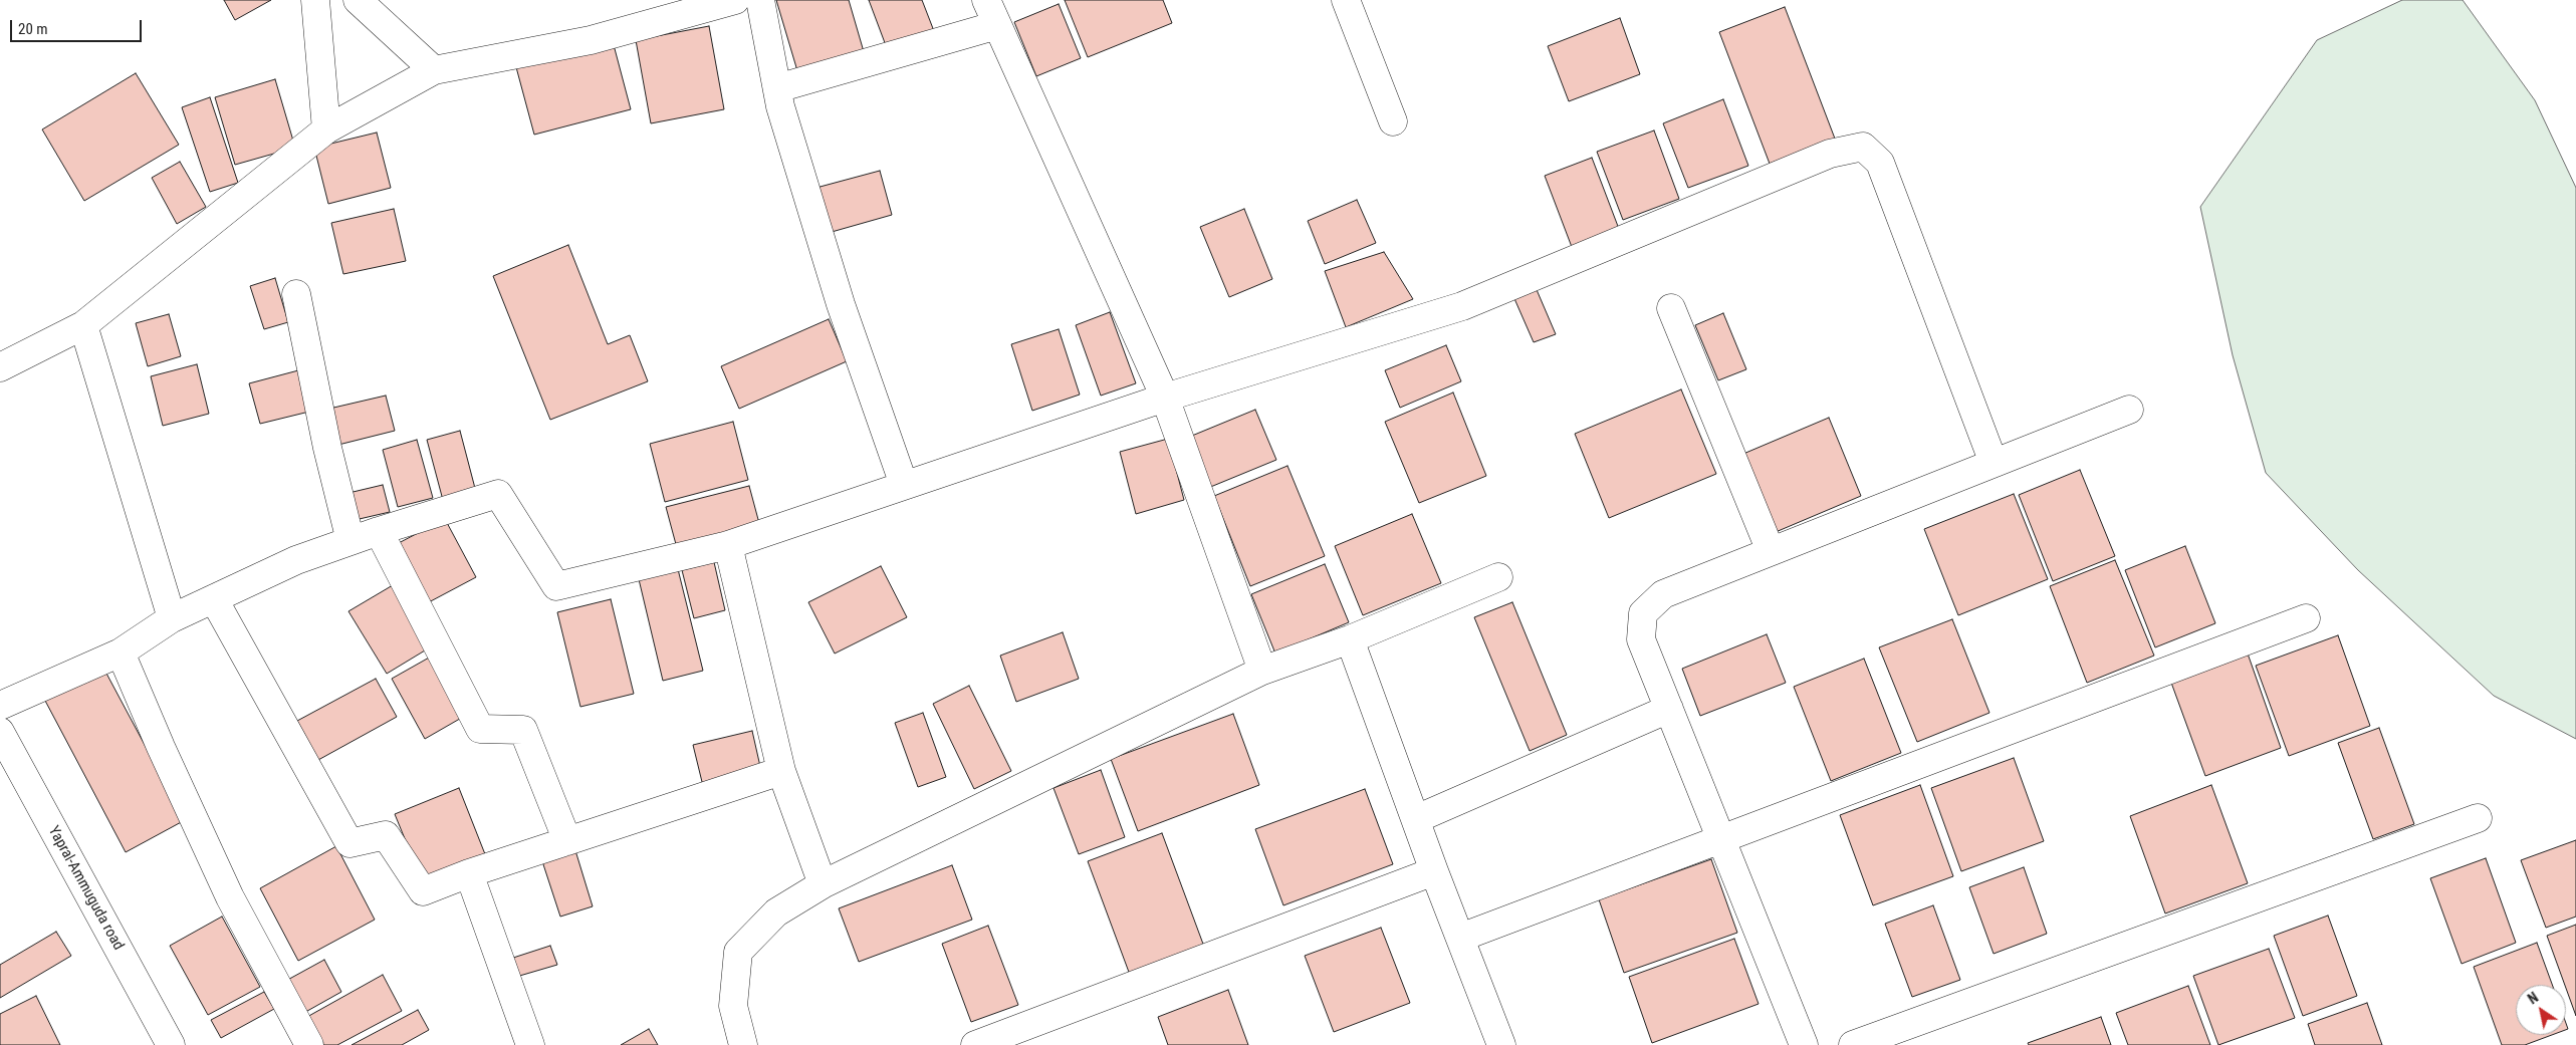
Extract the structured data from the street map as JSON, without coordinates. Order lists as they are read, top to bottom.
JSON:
{
  "streets": {
    "street": ["Yapral-Ammuguda road"]
  },
  "scale_bar": "20 m",
  "north": "top left"
}
